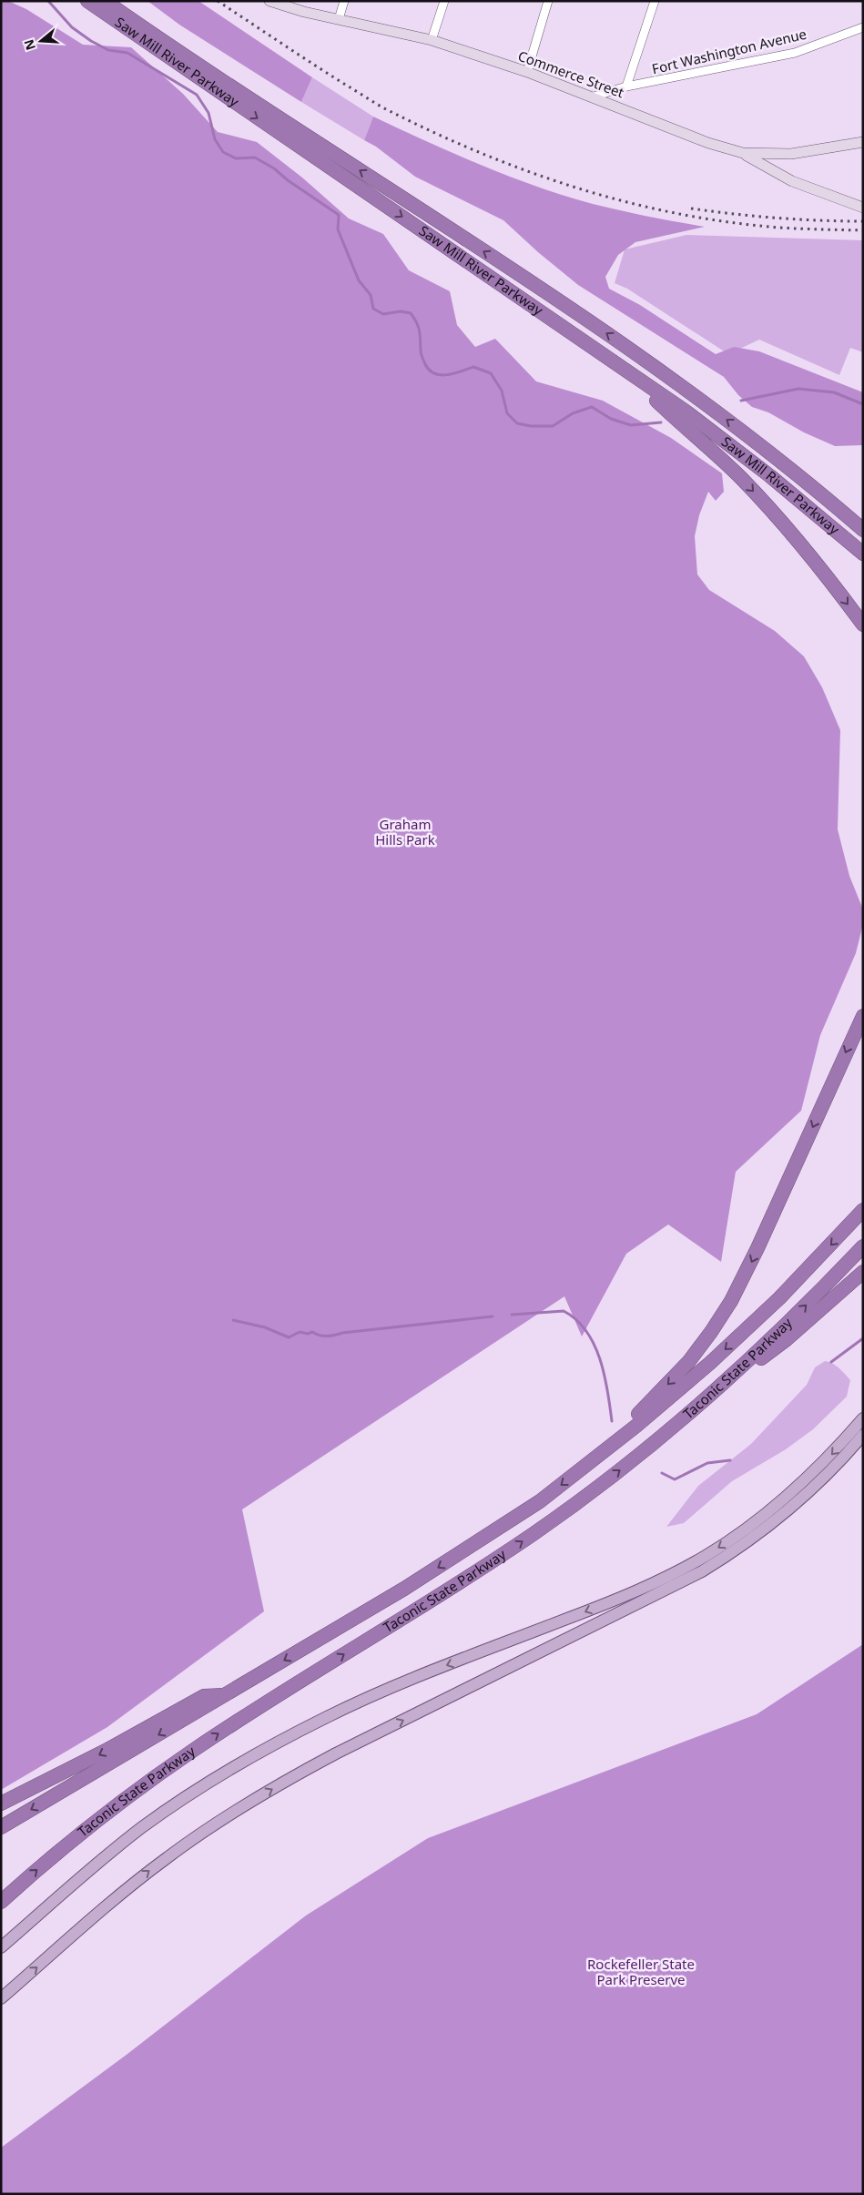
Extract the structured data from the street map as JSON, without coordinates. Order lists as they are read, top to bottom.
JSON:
{
  "streets": {
    "highway": ["Saw Mill River Parkway", "Taconic State Parkway"],
    "main road": ["Commerce Street"],
    "street": ["Fort Washington Avenue"]
  },
  "crossings": [
    ["Fort Washington Avenue", "Commerce Street"]
  ],
  "parks": ["Graham Hills Park", "Rockefeller State Park Preserve"],
  "north": "left"
}
